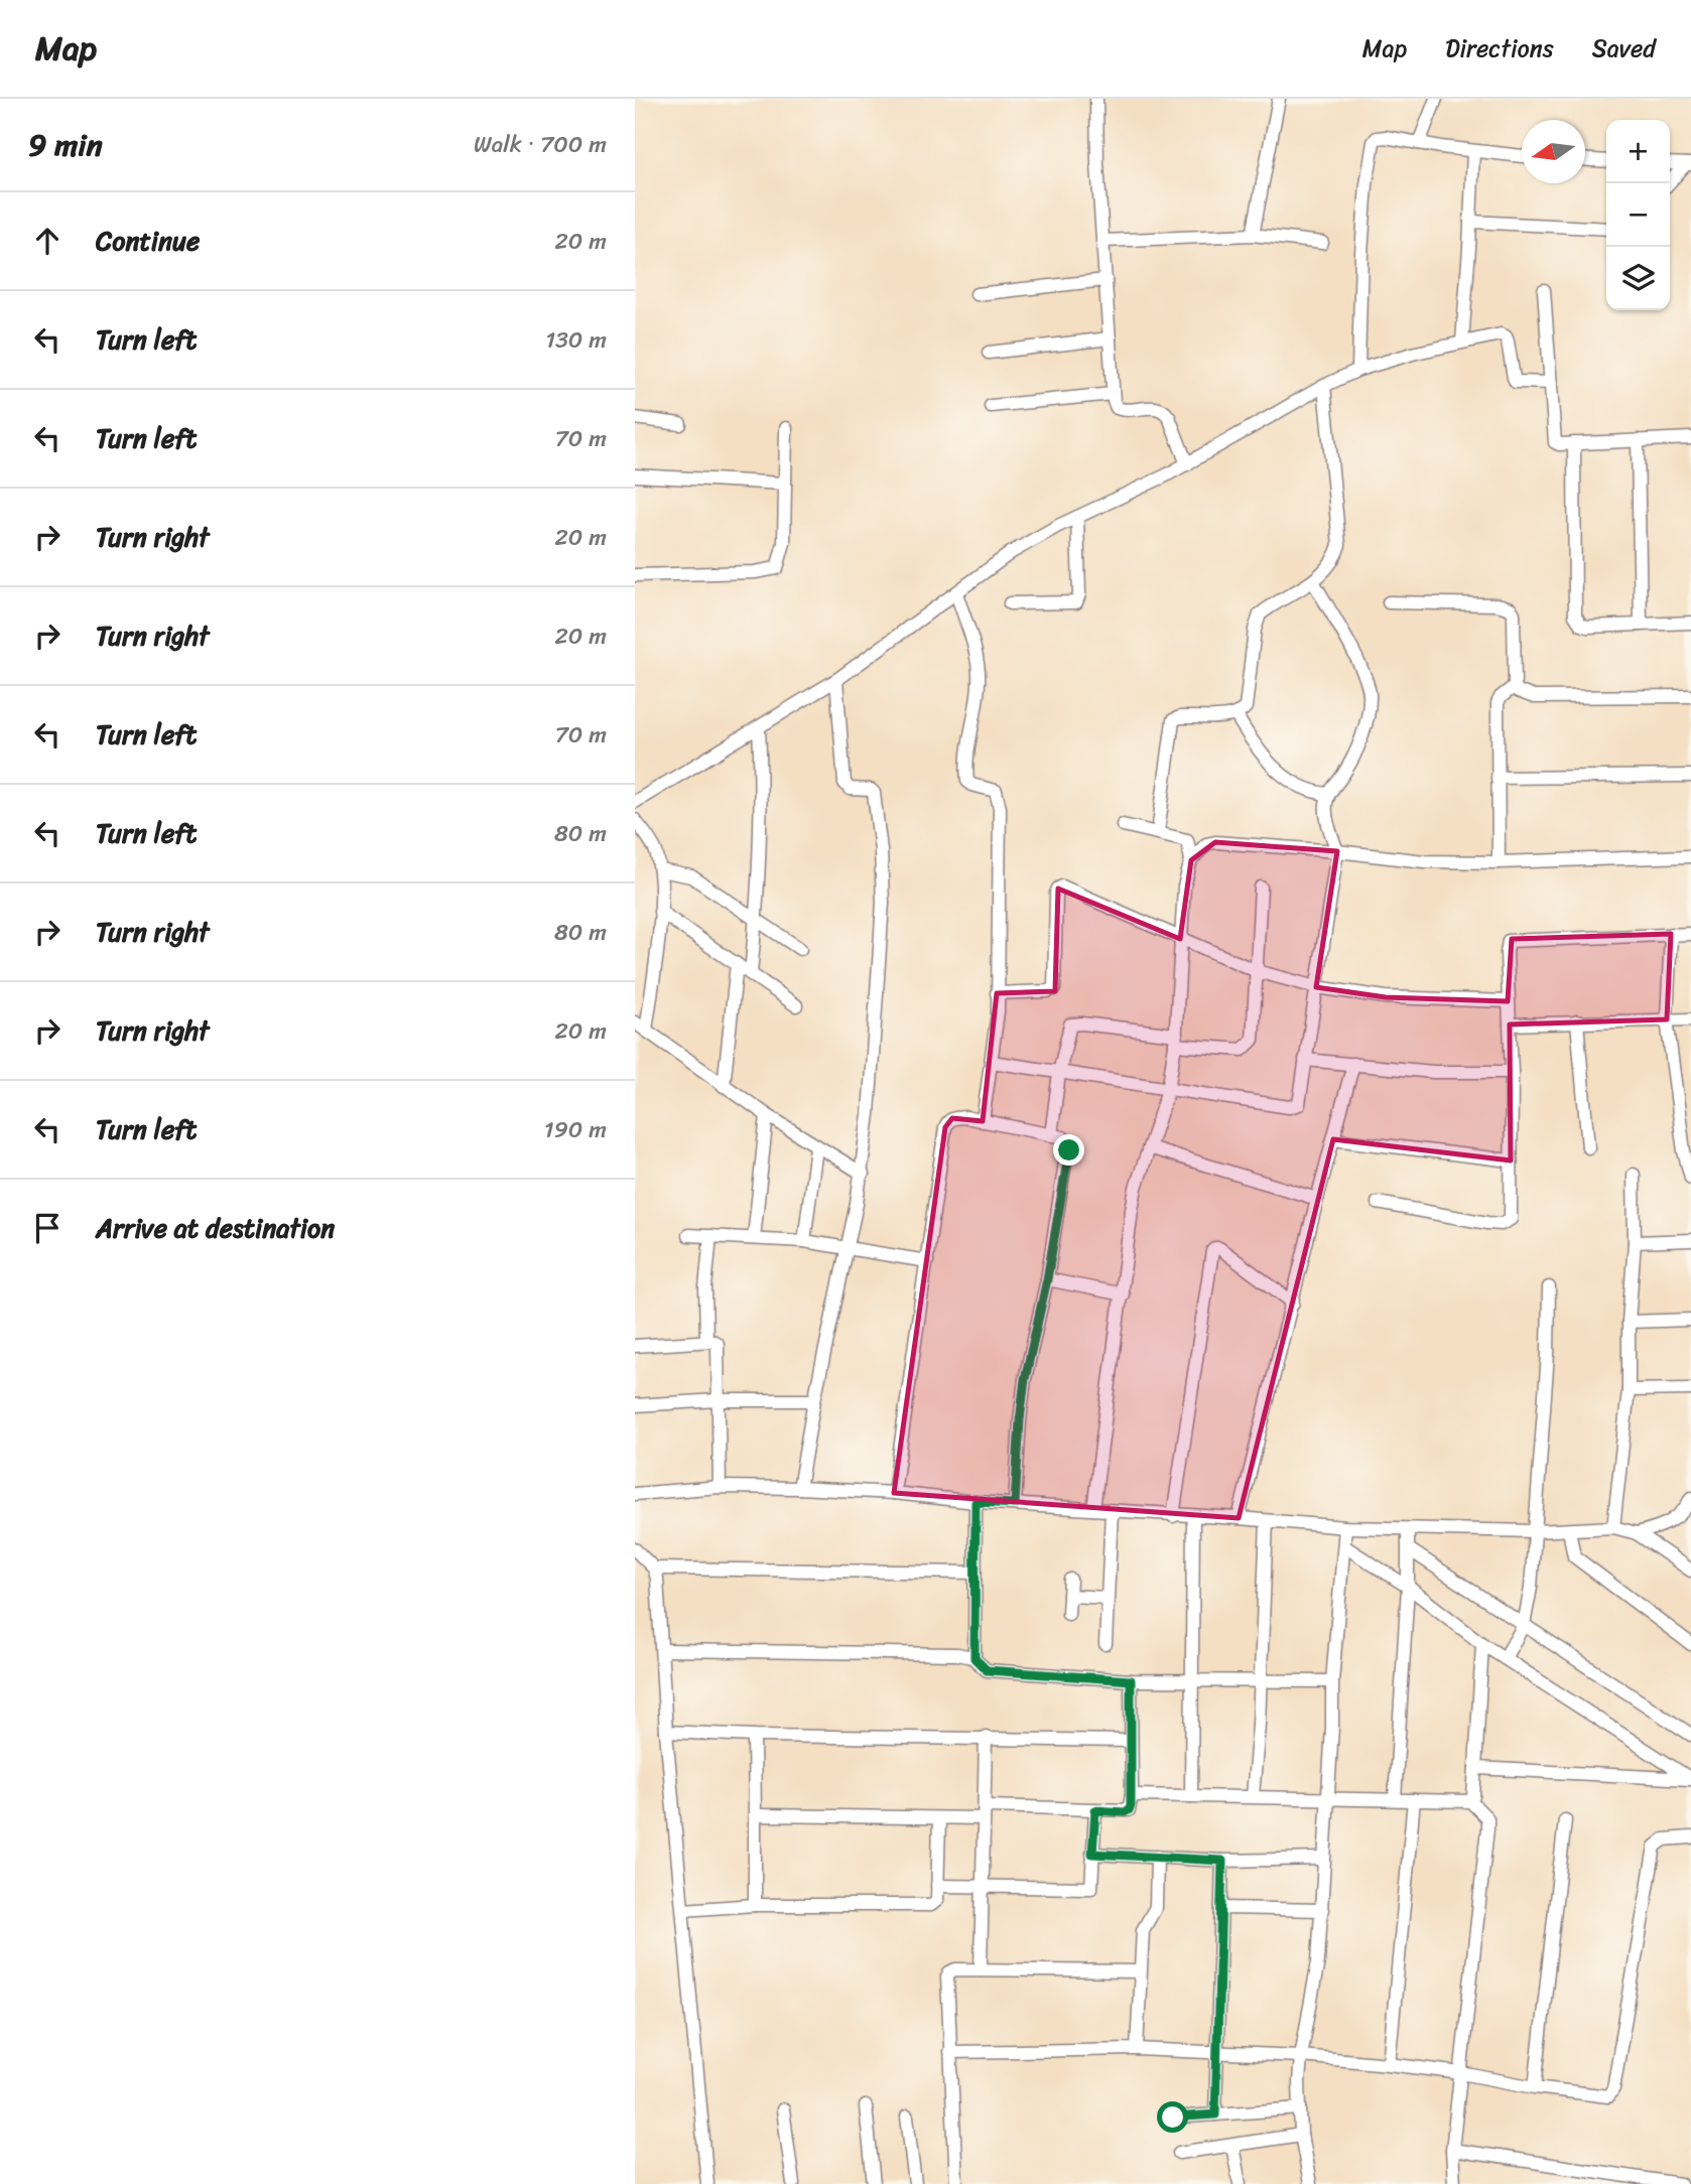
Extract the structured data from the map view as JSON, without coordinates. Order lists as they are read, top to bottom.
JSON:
{
  "north": "left",
  "page": {
    "header": "Map",
    "nav": ["Map", "Directions", "Saved"],
    "heading": ["9 min", "Walk · 700 m"],
    "map_buttons": ["+", "−"],
    "list": [
      ["Continue", "20 m"],
      ["Turn left", "130 m"],
      ["Turn left", "70 m"],
      ["Turn right", "20 m"],
      ["Turn right", "20 m"],
      ["Turn left", "70 m"],
      ["Turn left", "80 m"],
      ["Turn right", "80 m"],
      ["Turn right", "20 m"],
      ["Turn left", "190 m"],
      "Arrive at destination"
    ]
  }
}
